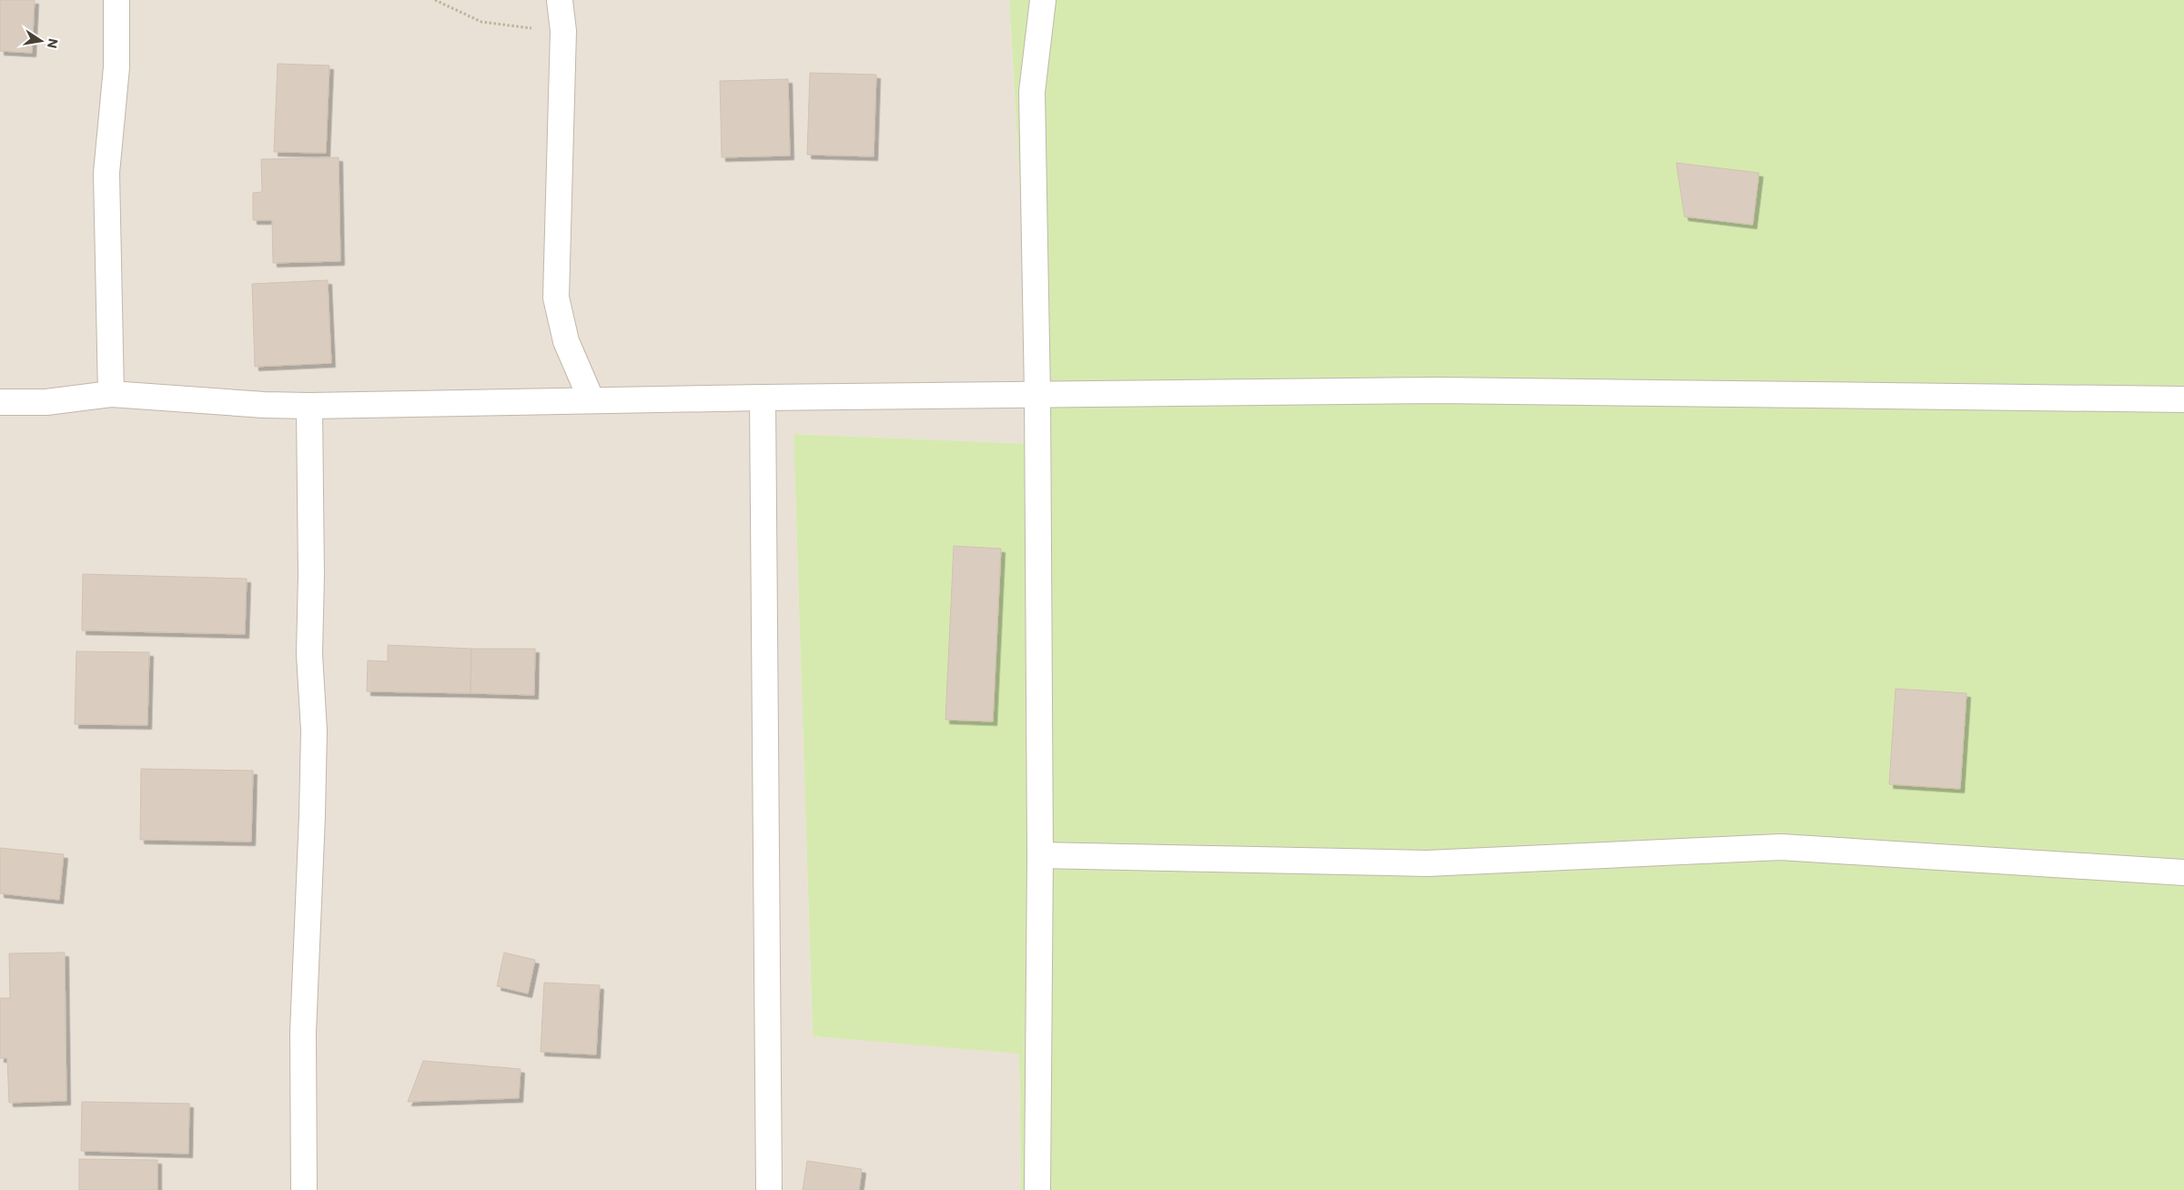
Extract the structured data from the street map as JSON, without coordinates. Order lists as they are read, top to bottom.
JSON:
{
  "north": "right"
}
